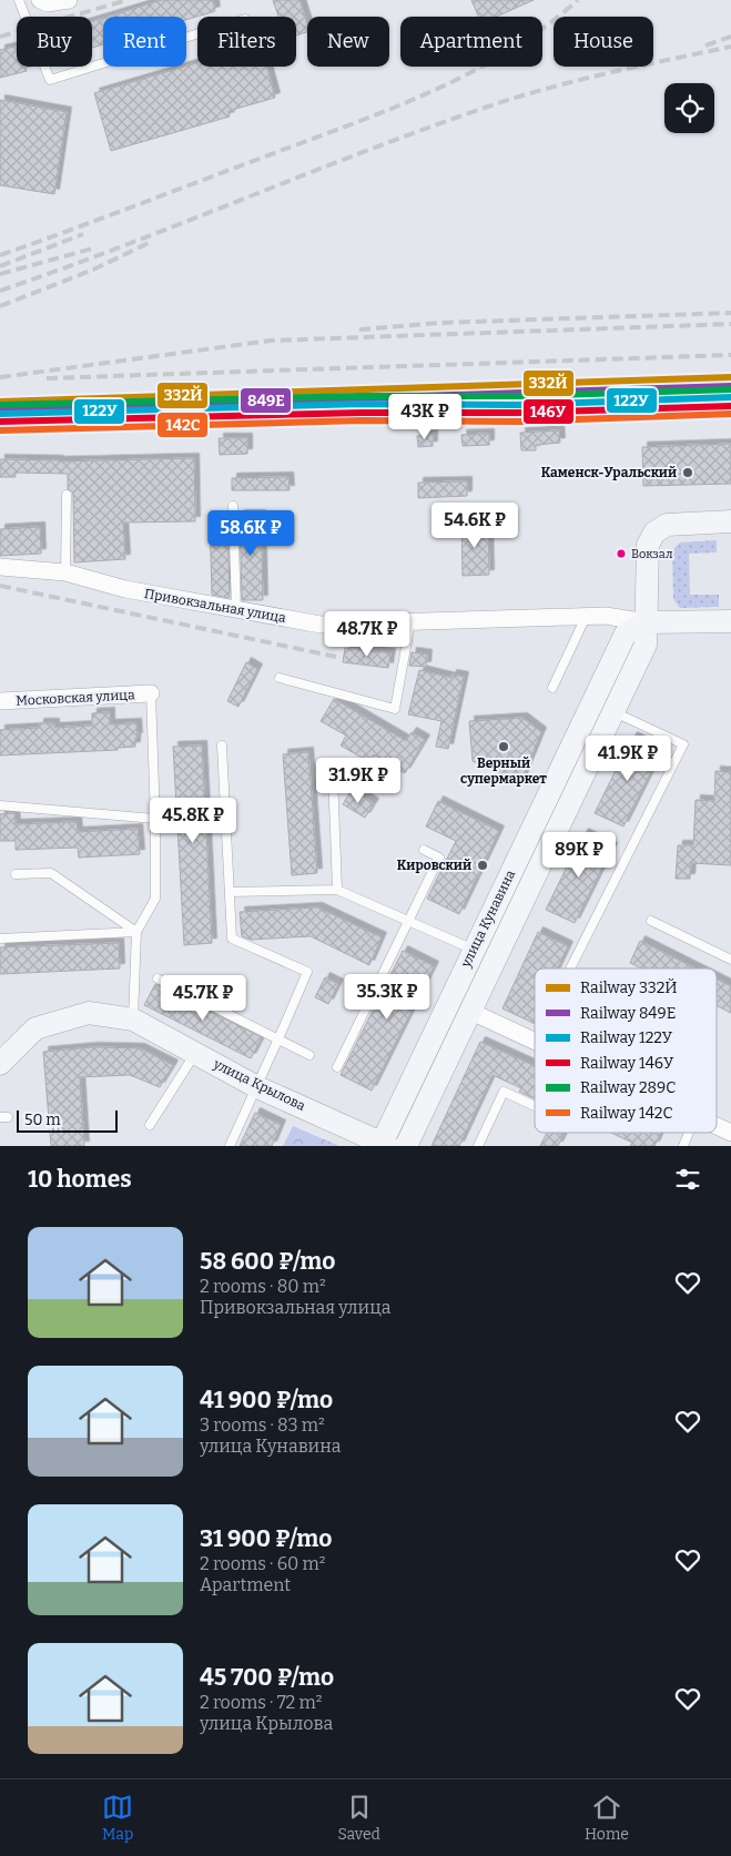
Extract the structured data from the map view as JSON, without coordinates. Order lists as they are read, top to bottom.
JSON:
{
  "streets": {
    "street": [
      "Привокзальная улица",
      "Московская улица",
      "улица Кунавина",
      "улица Крылова"
    ]
  },
  "crossings": [
    ["Привокзальная улица", "улица Кунавина"],
    ["улица Кунавина", "улица Крылова"]
  ],
  "places": [
    "Каменск-Уральский",
    "Вокзал",
    "Верный супермаркет",
    "Кировский"
  ],
  "lines": [
    "rail line 332Й",
    "rail line 849Е",
    "rail line 289С",
    "rail line 122У",
    "rail line 146У",
    "rail line 142С"
  ],
  "legend": [
    "Railway 332Й",
    "Railway 849Е",
    "Railway 122У",
    "Railway 146У",
    "Railway 289С",
    "Railway 142С"
  ],
  "scale_bar": "50 m",
  "page": {
    "chip": [
      "Buy",
      "Rent",
      "Filters",
      "New",
      "Apartment",
      "House"
    ],
    "price": [
      "43K ₽",
      "54.6K ₽",
      "58.6K ₽",
      "48.7K ₽",
      "41.9K ₽",
      "31.9K ₽",
      "45.8K ₽",
      "89K ₽",
      "35.3K ₽",
      "45.7K ₽"
    ],
    "scale": "50 m",
    "heading": "10 homes",
    "list": [
      {
        "name": "58 600 ₽/mo",
        "note": "2 rooms · 80 m² · Привокзальная улица"
      },
      {
        "name": "41 900 ₽/mo",
        "note": "3 rooms · 83 m² · улица Кунавина"
      },
      {
        "name": "31 900 ₽/mo",
        "note": "2 rooms · 60 m² · Apartment"
      },
      {
        "name": "45 700 ₽/mo",
        "note": "2 rooms · 72 m² · улица Крылова"
      }
    ],
    "tabs": ["Map", "Saved", "Home"]
  }
}
